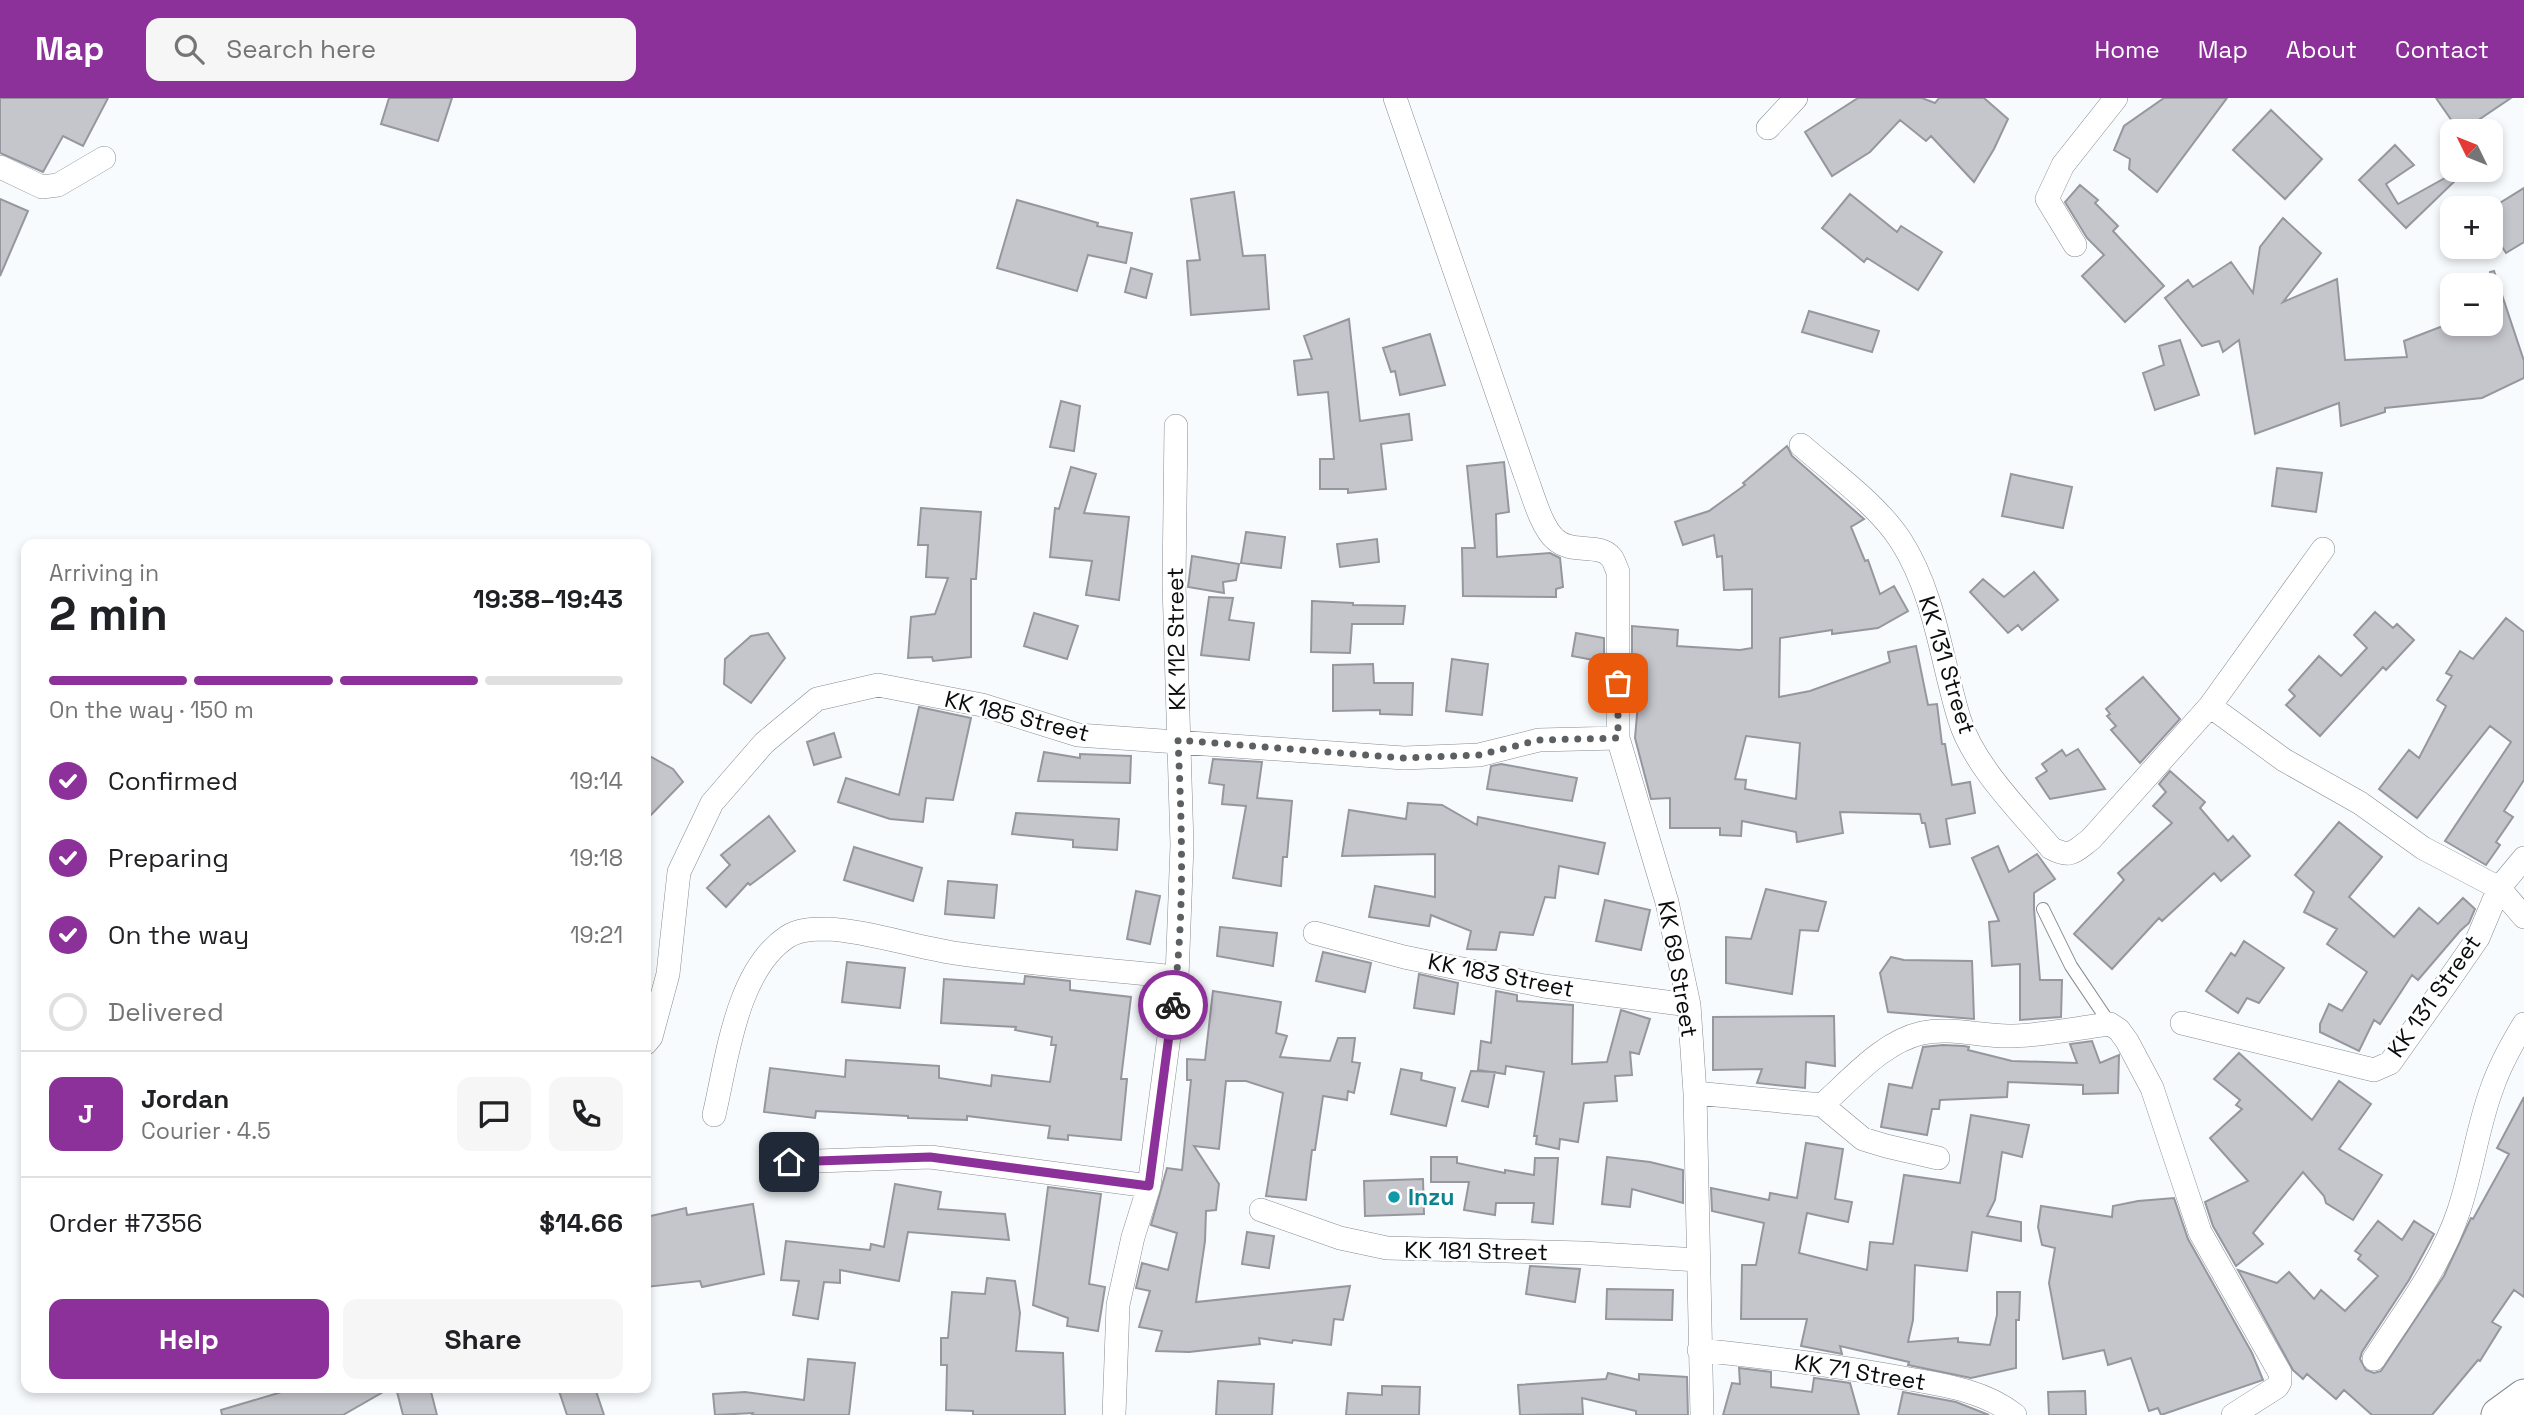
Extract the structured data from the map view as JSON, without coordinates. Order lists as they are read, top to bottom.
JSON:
{
  "streets": {
    "street": [
      "KK 112 Street",
      "KK 131 Street",
      "KK 185 Street",
      "KK 69 Street",
      "KK 183 Street",
      "KK 181 Street",
      "KK 71 Street"
    ]
  },
  "crossings": [
    ["KK 112 Street", "KK 185 Street"],
    ["KK 185 Street", "KK 69 Street"],
    ["KK 69 Street", "KK 183 Street"],
    ["KK 69 Street", "KK 181 Street"],
    ["KK 69 Street", "KK 71 Street"]
  ],
  "places": ["Inzu"],
  "north": "top left",
  "page": {
    "header": "Map",
    "search": "Search here",
    "nav": [
      "Home",
      "Map",
      "About",
      "Contact"
    ],
    "map_buttons": ["+", "−"],
    "heading": ["2 min", "Arriving in", "19:38–19:43"],
    "panel": [
      "Jordan",
      "Courier · 4.5",
      "Order #7356",
      "$14.66"
    ],
    "bar": "On the way · 150 m",
    "list": [
      ["Confirmed", "19:14"],
      ["Preparing", "19:18"],
      ["On the way", "19:21"],
      "Delivered"
    ],
    "round": "J",
    "buttons": ["Help", "Share"]
  }
}
